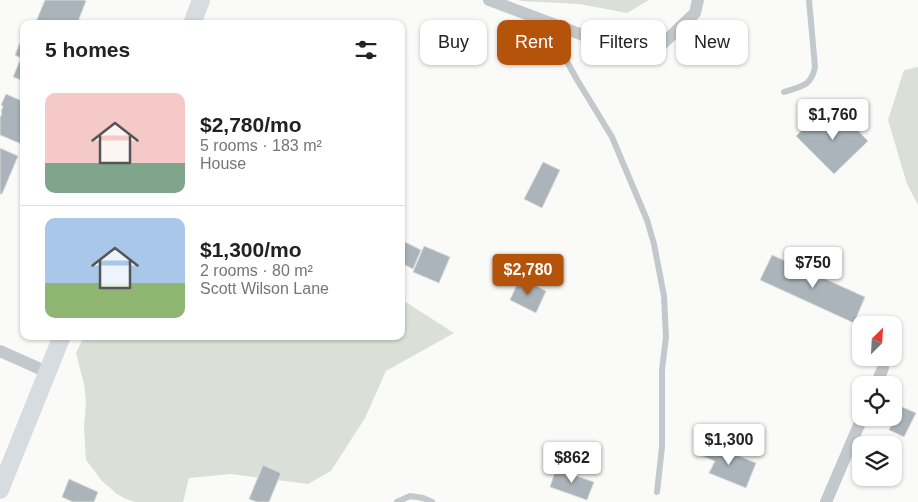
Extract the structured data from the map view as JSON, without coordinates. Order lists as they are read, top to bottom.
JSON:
{
  "north": "top right",
  "page": {
    "chip": [
      "Buy",
      "Rent",
      "Filters",
      "New"
    ],
    "heading": "5 homes",
    "list": [
      {
        "name": "$2,780/mo",
        "note": "5 rooms · 183 m² · House"
      },
      {
        "name": "$1,300/mo",
        "note": "2 rooms · 80 m² · Scott Wilson Lane"
      }
    ],
    "price": [
      "$1,760",
      "$750",
      "$2,780",
      "$1,300",
      "$862"
    ]
  }
}
